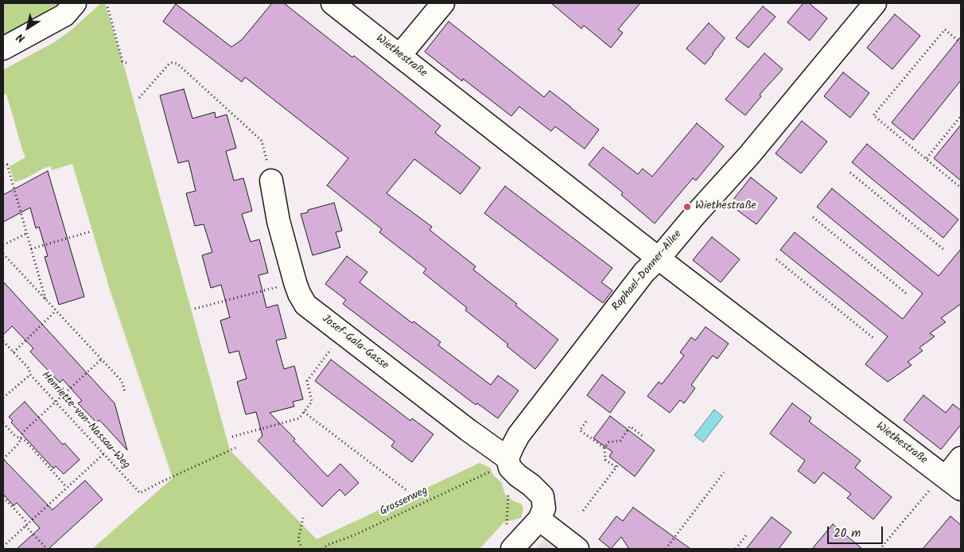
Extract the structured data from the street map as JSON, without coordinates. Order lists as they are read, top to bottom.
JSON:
{
  "streets": {
    "street": ["Wiethestraße", "Raphael-Donner-Allee", "Josef-Gala-Gasse"],
    "path": ["Henriette-von-Nassau-Weg", "Grosserweg"]
  },
  "crossings": [
    ["Wiethestraße", "Raphael-Donner-Allee"],
    ["Raphael-Donner-Allee", "Josef-Gala-Gasse"],
    ["Raphael-Donner-Allee", "Grosserweg"],
    ["Josef-Gala-Gasse", "Grosserweg"]
  ],
  "places": ["Wiethestraße"],
  "scale_bar": "20 m",
  "north": "bottom left"
}
